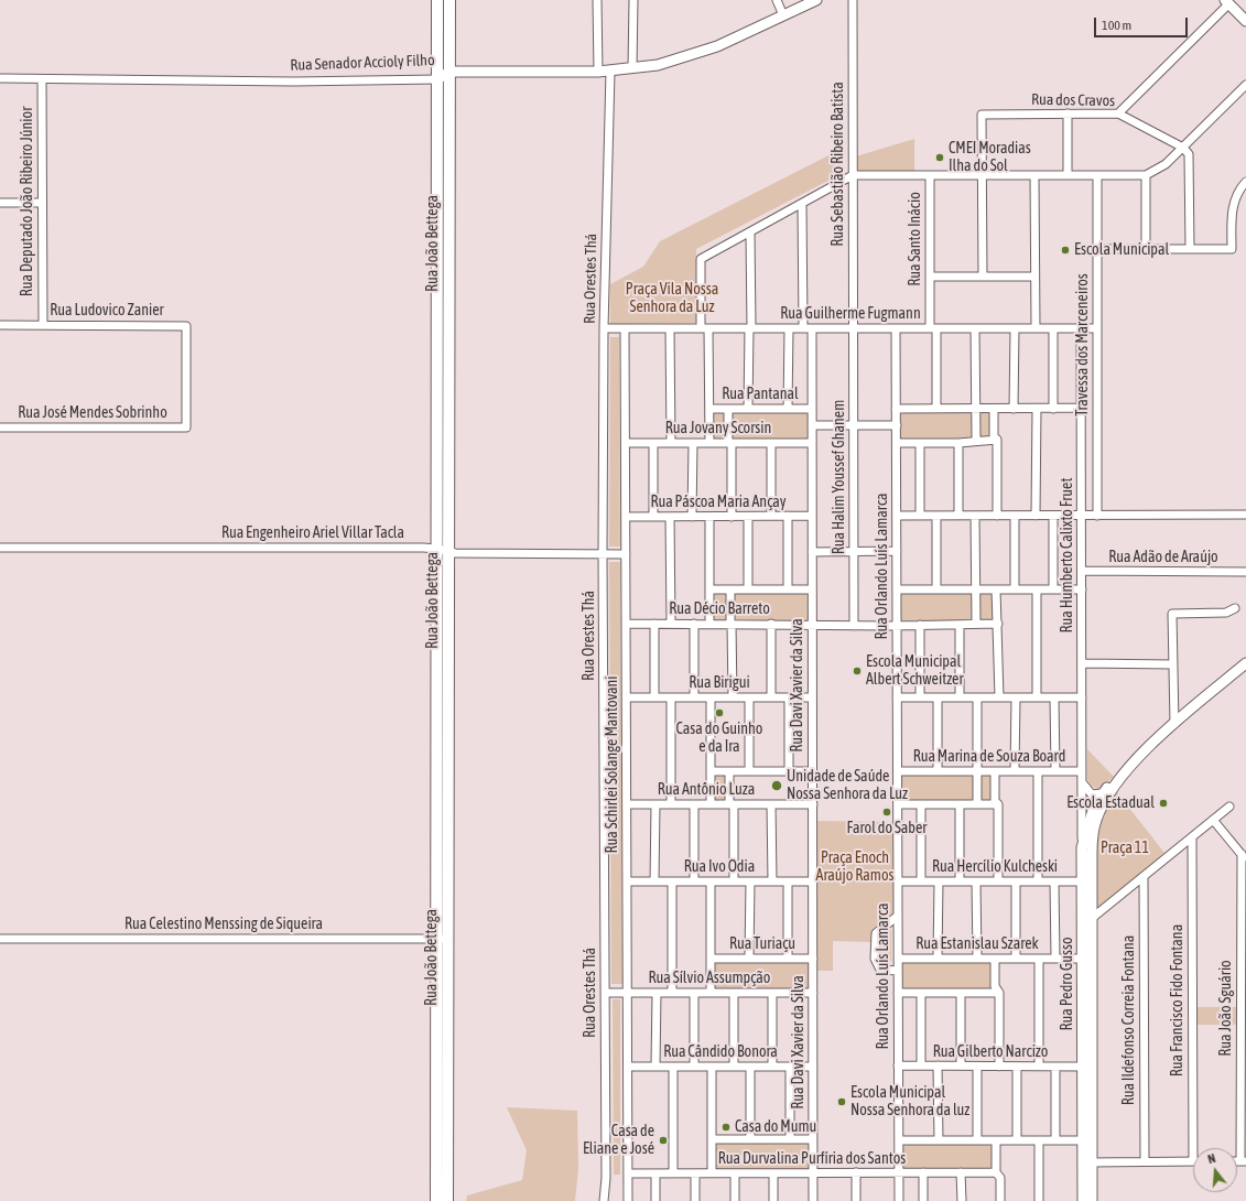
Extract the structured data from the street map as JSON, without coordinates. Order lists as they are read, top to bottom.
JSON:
{
  "streets": {
    "main road": ["Rua Senador Accioly Filho", "Rua João Bettega", "Rua Pedro Gusso"],
    "street": [
      "Rua dos Cravos",
      "Rua Sebastião Ribeiro Batista",
      "Rua Deputado João Ribeiro Júnior",
      "Rua Santo Inácio",
      "Rua Orestes Thá",
      "Rua Ludovico Zanier",
      "Rua Guilherme Fugmann",
      "Travessa dos Marceneiros",
      "Rua Pantanal",
      "Rua José Mendes Sobrinho",
      "Rua Jovany Scorsin",
      "Rua Halim Youssef Ghanem",
      "Rua Páscoa Maria Ançay",
      "Rua Engenheiro Ariel Villar Tacla",
      "Rua Humberto Calixto Fruet",
      "Rua Adão de Araújo",
      "Rua Orlando Luís Lamarca",
      "Rua Décio Barreto",
      "Rua Birigui",
      "Rua Davi Xavier da Silva",
      "Rua Marina de Souza Board",
      "Rua Schirlei Solange Mantovani",
      "Rua Antônio Luza",
      "Rua Ivo Odia",
      "Rua Hercílio Kulcheski",
      "Rua Celestino Menssing de Siqueira",
      "Rua Turiaçu",
      "Rua Estanislau Szarek",
      "Rua Sílvio Assumpção",
      "Rua Francisco Fido Fontana",
      "Rua João Sguário",
      "Rua Ildefonso Correia Fontana",
      "Rua Cândido Bonora",
      "Rua Gilberto Narcizo",
      "Rua Durvalina Purfíria dos Santos"
    ]
  },
  "crossings": [
    ["Rua Senador Accioly Filho", "Rua Deputado João Ribeiro Júnior"],
    ["Rua Senador Accioly Filho", "Rua João Bettega"],
    ["Rua Senador Accioly Filho", "Rua Orestes Thá"],
    ["Rua Sebastião Ribeiro Batista", "Rua Guilherme Fugmann"],
    ["Rua Sebastião Ribeiro Batista", "Rua Halim Youssef Ghanem"],
    ["Rua Deputado João Ribeiro Júnior", "Rua Ludovico Zanier"],
    ["Rua Santo Inácio", "Rua Guilherme Fugmann"],
    ["Rua João Bettega", "Rua Engenheiro Ariel Villar Tacla"],
    ["Rua João Bettega", "Rua Celestino Menssing de Siqueira"],
    ["Rua Orestes Thá", "Rua Guilherme Fugmann"],
    ["Rua Orestes Thá", "Rua Engenheiro Ariel Villar Tacla"],
    ["Rua Orestes Thá", "Rua Sílvio Assumpção"],
    ["Rua Ludovico Zanier", "Rua José Mendes Sobrinho"],
    ["Rua Guilherme Fugmann", "Travessa dos Marceneiros"],
    ["Rua Guilherme Fugmann", "Rua Halim Youssef Ghanem"],
    ["Rua Guilherme Fugmann", "Rua Humberto Calixto Fruet"],
    ["Rua Guilherme Fugmann", "Rua Orlando Luís Lamarca"],
    ["Rua Guilherme Fugmann", "Rua Davi Xavier da Silva"],
    ["Rua Guilherme Fugmann", "Rua Schirlei Solange Mantovani"],
    ["Rua Pantanal", "Rua Davi Xavier da Silva"],
    ["Rua Jovany Scorsin", "Rua Davi Xavier da Silva"],
    ["Rua Jovany Scorsin", "Rua Schirlei Solange Mantovani"],
    ["Rua Halim Youssef Ghanem", "Rua Décio Barreto"],
    ["Rua Páscoa Maria Ançay", "Rua Davi Xavier da Silva"],
    ["Rua Páscoa Maria Ançay", "Rua Schirlei Solange Mantovani"],
    ["Rua Engenheiro Ariel Villar Tacla", "Rua Schirlei Solange Mantovani"],
    ["Rua Humberto Calixto Fruet", "Rua Adão de Araújo"],
    ["Rua Humberto Calixto Fruet", "Rua Marina de Souza Board"],
    ["Rua Humberto Calixto Fruet", "Rua Pedro Gusso"],
    ["Rua Orlando Luís Lamarca", "Rua Décio Barreto"],
    ["Rua Orlando Luís Lamarca", "Rua Marina de Souza Board"],
    ["Rua Orlando Luís Lamarca", "Rua Hercílio Kulcheski"],
    ["Rua Orlando Luís Lamarca", "Rua Estanislau Szarek"],
    ["Rua Orlando Luís Lamarca", "Rua Gilberto Narcizo"],
    ["Rua Orlando Luís Lamarca", "Rua Durvalina Purfíria dos Santos"],
    ["Rua Décio Barreto", "Rua Davi Xavier da Silva"],
    ["Rua Décio Barreto", "Rua Schirlei Solange Mantovani"],
    ["Rua Birigui", "Rua Davi Xavier da Silva"],
    ["Rua Birigui", "Rua Schirlei Solange Mantovani"],
    ["Rua Davi Xavier da Silva", "Rua Antônio Luza"],
    ["Rua Davi Xavier da Silva", "Rua Ivo Odia"],
    ["Rua Davi Xavier da Silva", "Rua Turiaçu"],
    ["Rua Davi Xavier da Silva", "Rua Sílvio Assumpção"],
    ["Rua Davi Xavier da Silva", "Rua Cândido Bonora"],
    ["Rua Davi Xavier da Silva", "Rua Durvalina Purfíria dos Santos"],
    ["Rua Schirlei Solange Mantovani", "Rua Antônio Luza"],
    ["Rua Schirlei Solange Mantovani", "Rua Ivo Odia"],
    ["Rua Schirlei Solange Mantovani", "Rua Sílvio Assumpção"],
    ["Rua Schirlei Solange Mantovani", "Rua Cândido Bonora"],
    ["Rua Schirlei Solange Mantovani", "Rua Durvalina Purfíria dos Santos"],
    ["Rua Hercílio Kulcheski", "Rua Pedro Gusso"],
    ["Rua Estanislau Szarek", "Rua Pedro Gusso"],
    ["Rua Pedro Gusso", "Rua Gilberto Narcizo"]
  ],
  "parks": ["Praça Vila Nossa Senhora da Luz", "Praça 11", "Praça Enoch Araújo Ramos"],
  "places": [
    "CMEI Moradias Ilha do Sol",
    "Escola Municipal",
    "Escola Municipal Albert Schweitzer",
    "Casa do Guinho e da Ira",
    "Unidade de Saúde Nossa Senhora da Luz",
    "Escola Estadual",
    "Farol do Saber",
    "Escola Municipal Nossa Senhora da luz",
    "Casa do Mumu",
    "Casa de Eliane e José"
  ],
  "scale_bar": "100 m",
  "north": "top"
}
